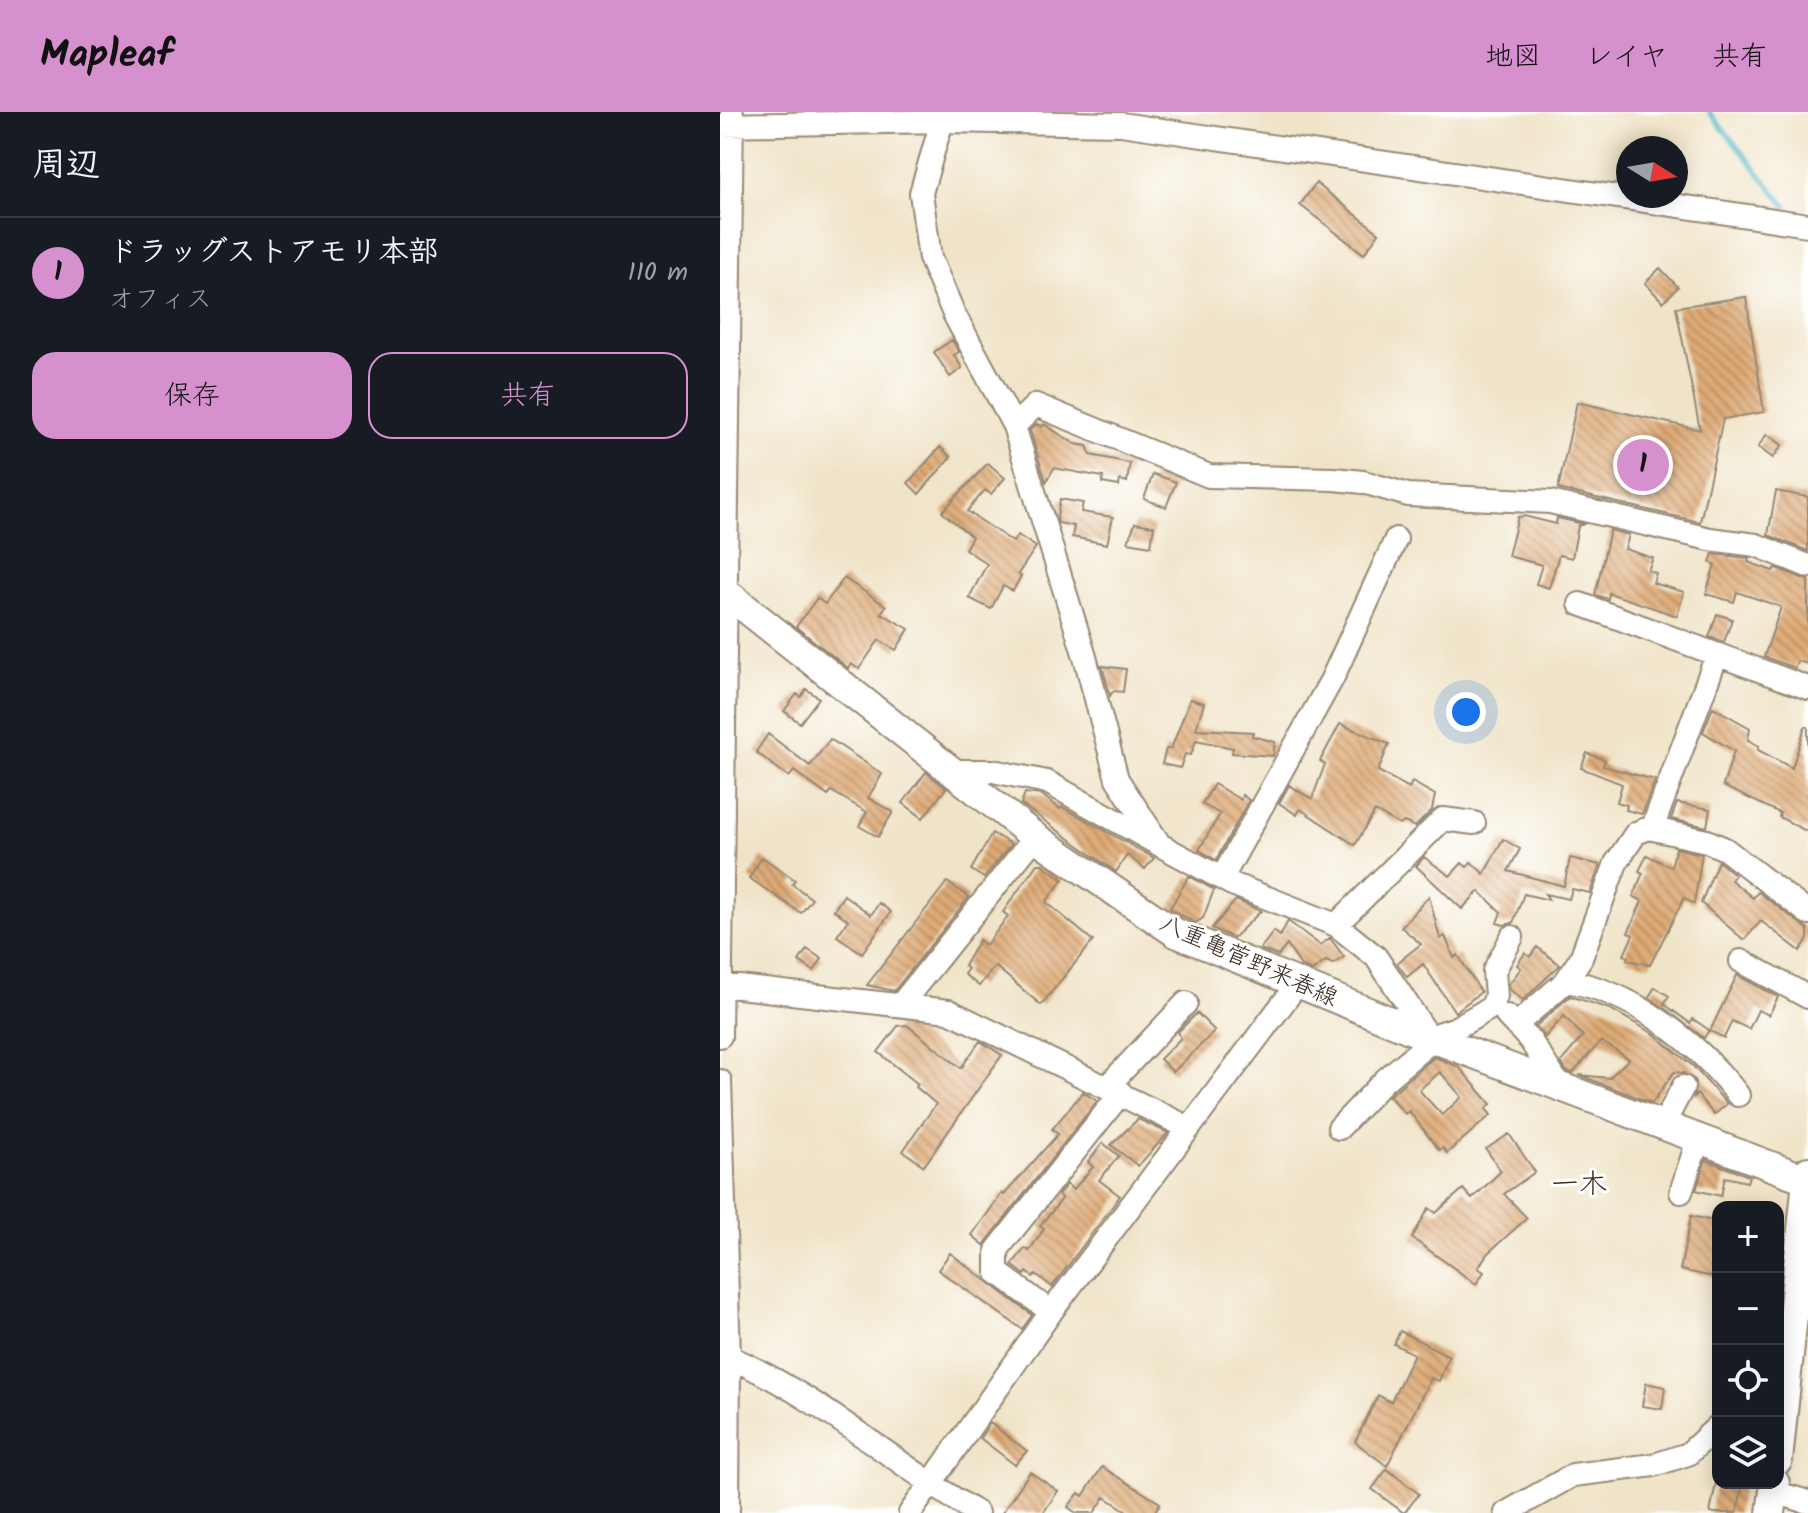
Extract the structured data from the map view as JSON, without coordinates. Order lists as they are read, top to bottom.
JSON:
{
  "streets": {
    "main road": ["八重亀菅野来春線"]
  },
  "districts": ["一木"],
  "north": "right",
  "page": {
    "header": "Mapleaf",
    "nav": ["地図", "レイヤ", "共有"],
    "heading": "周辺",
    "list": [
      {
        "mark": "1",
        "name": "ドラッグストアモリ本部",
        "note": "オフィス",
        "value": "110 m"
      }
    ],
    "buttons": ["保存", "共有"],
    "pins": "1",
    "map_buttons": ["+", "−"]
  }
}
